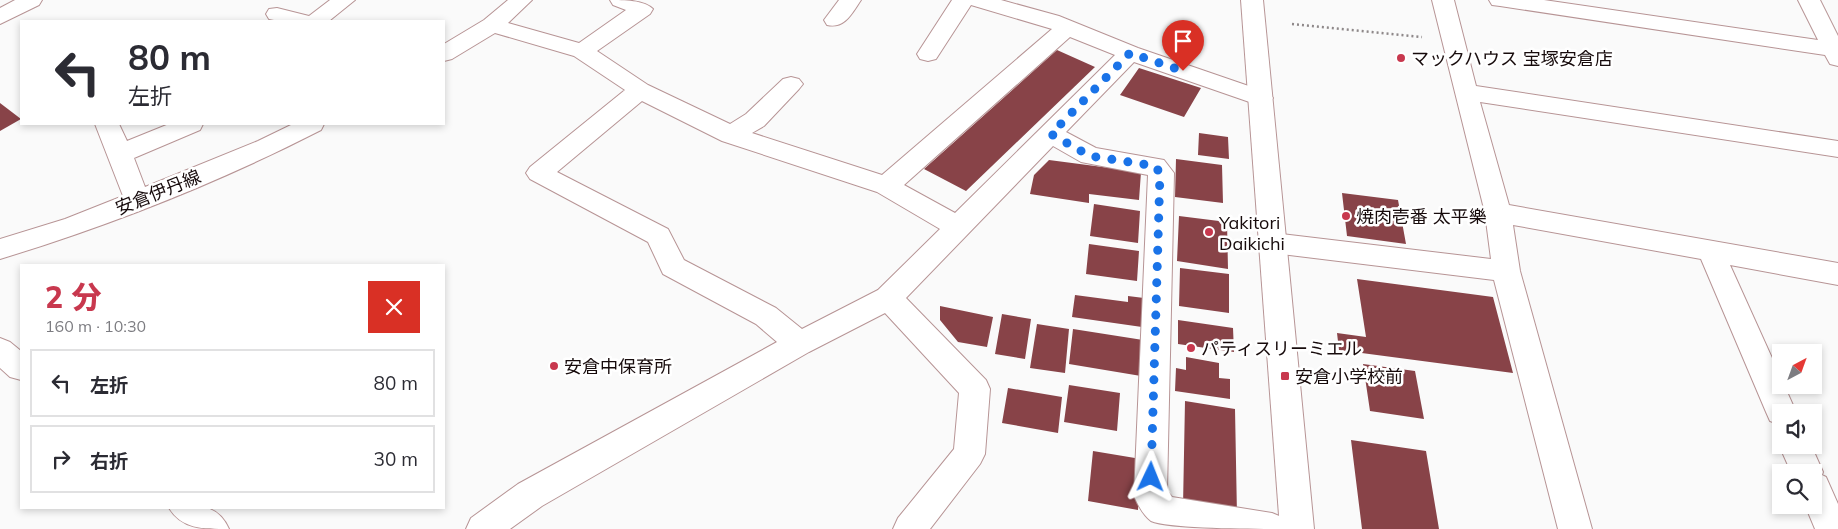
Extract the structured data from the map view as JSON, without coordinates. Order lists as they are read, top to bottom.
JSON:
{
  "streets": {
    "street": ["安倉伊丹線"]
  },
  "places": {
    "other": [
      "マックハウス 宝塚安倉店",
      "焼肉壱番 太平樂",
      "Yakitori Daikichi",
      "パティスリーミエル",
      "安倉中保育所"
    ],
    "transit": ["安倉小学校前"]
  },
  "north": "top right",
  "page": {
    "turn": ["80 m", "左折"],
    "heading": ["2 分", "160 m · 10:30"],
    "list": [
      {
        "name": "左折",
        "value": "80 m"
      },
      {
        "name": "右折",
        "value": "30 m"
      }
    ]
  }
}
